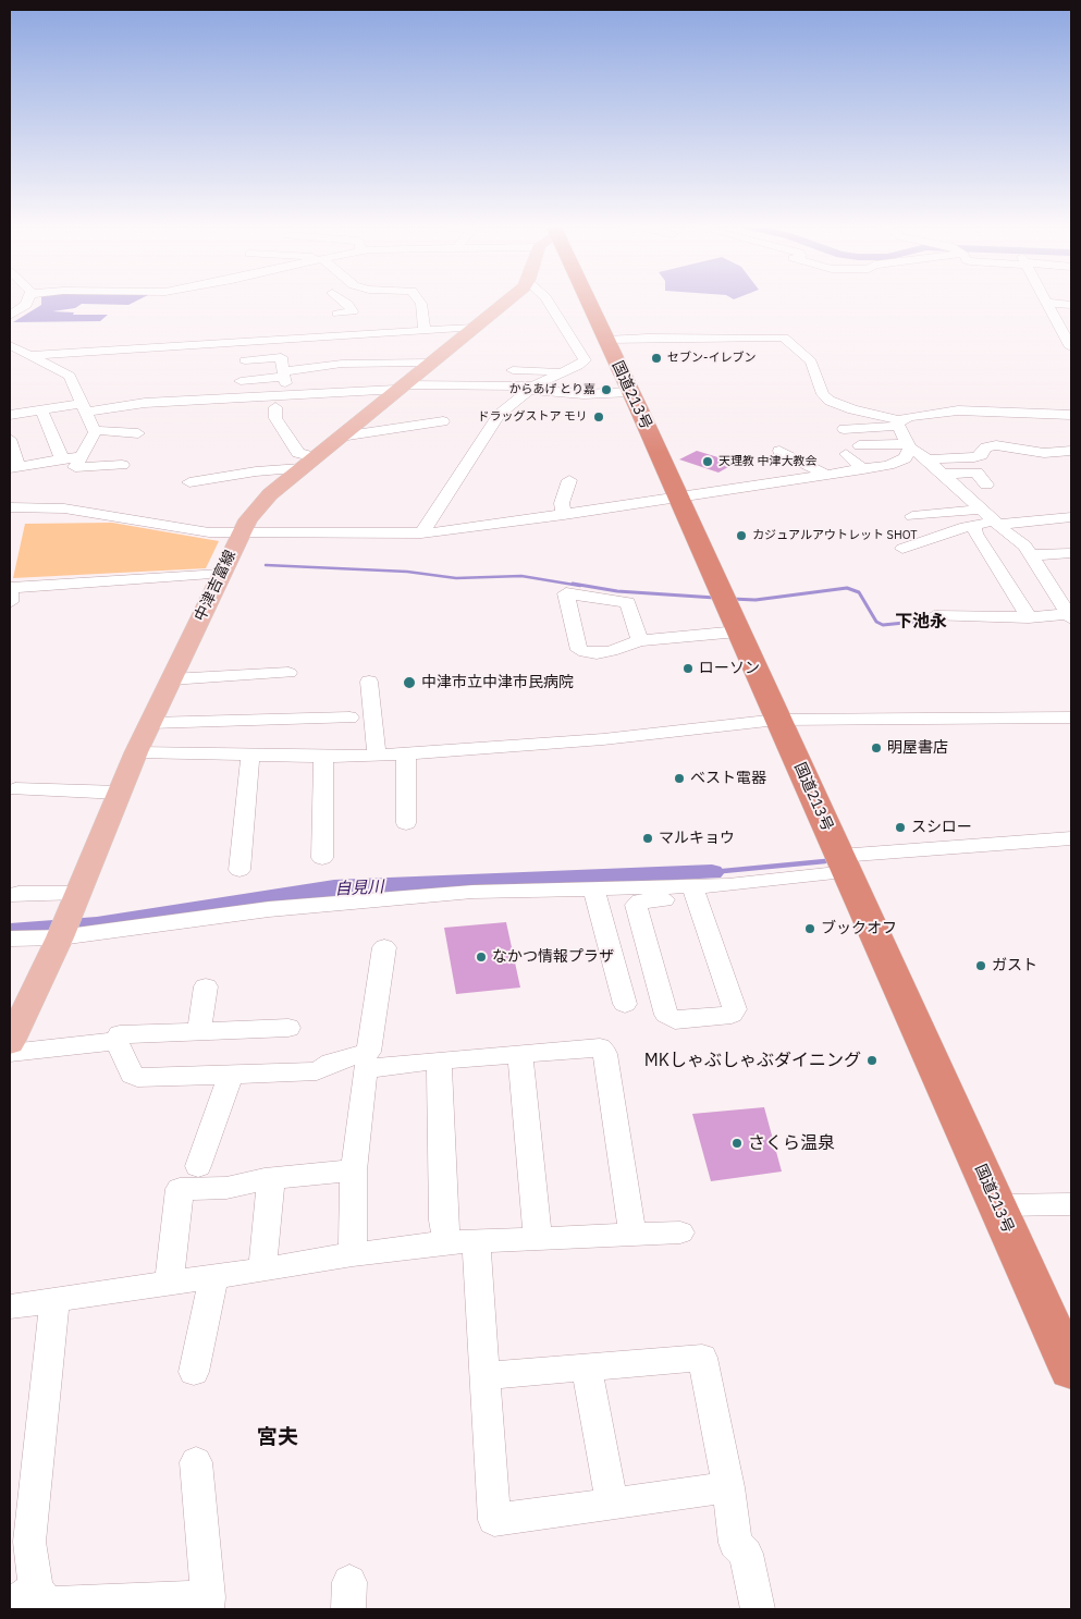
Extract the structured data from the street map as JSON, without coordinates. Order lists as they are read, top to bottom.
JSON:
{
  "streets": {
    "highway": ["国道213号"],
    "main road": ["中津吉富線"]
  },
  "districts": ["下池永", "宮夫"],
  "water": ["自見川"],
  "places": [
    "セブン-イレブン",
    "からあげ とり嘉",
    "ドラッグストア モリ",
    "天理教 中津大教会",
    "カジュアルアウトレット SHOT",
    "ローソン",
    "中津市立中津市民病院",
    "明屋書店",
    "ベスト電器",
    "スシロー",
    "マルキョウ",
    "ブックオフ",
    "なかつ情報プラザ",
    "ガスト",
    "MKしゃぶしゃぶダイニング",
    "さくら温泉"
  ]
}
